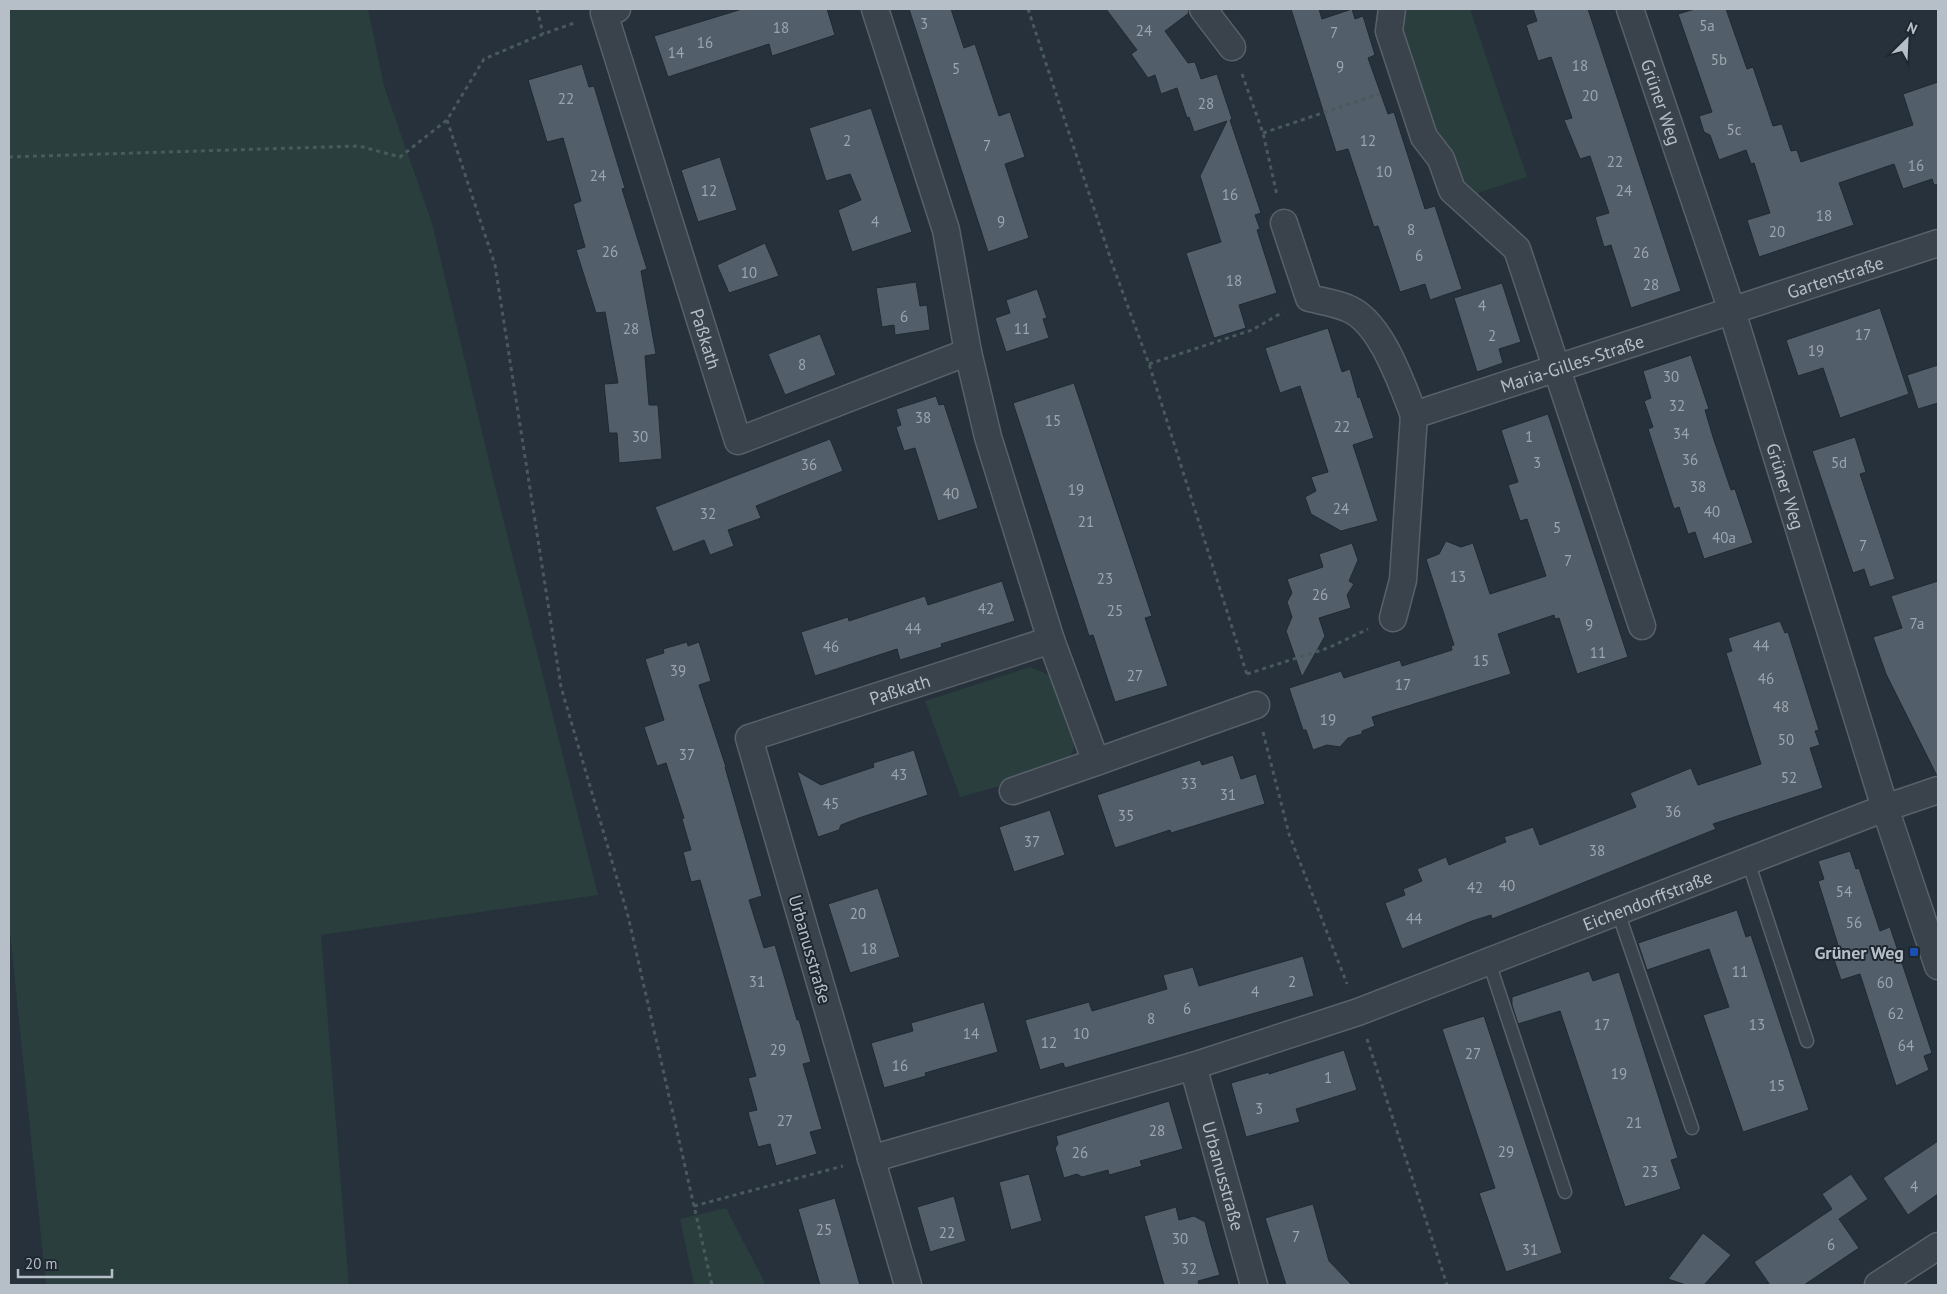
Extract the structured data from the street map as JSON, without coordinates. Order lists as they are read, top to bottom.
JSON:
{
  "streets": {
    "street": [
      "Grüner Weg",
      "Gartenstraße",
      "Paßkath",
      "Maria-Gilles-Straße",
      "Eichendorffstraße",
      "Urbanusstraße"
    ]
  },
  "crossings": [
    ["Grüner Weg", "Gartenstraße"],
    ["Grüner Weg", "Maria-Gilles-Straße"],
    ["Grüner Weg", "Eichendorffstraße"],
    ["Gartenstraße", "Maria-Gilles-Straße"],
    ["Paßkath", "Urbanusstraße"]
  ],
  "places": {
    "transit": ["Grüner Weg"]
  },
  "house_numbers": [
    "3",
    "5a",
    "18",
    "24",
    "7",
    "16",
    "14",
    "5b",
    "18",
    "9",
    "5",
    "20",
    "22",
    "28",
    "5c",
    "2",
    "12",
    "7",
    "22",
    "16",
    "10",
    "24",
    "12",
    "24",
    "16",
    "18",
    "4",
    "9",
    "8",
    "20",
    "26",
    "26",
    "6",
    "10",
    "18",
    "28",
    "4",
    "6",
    "28",
    "11",
    "17",
    "2",
    "19",
    "8",
    "30",
    "32",
    "38",
    "15",
    "22",
    "34",
    "30",
    "1",
    "36",
    "3",
    "5d",
    "36",
    "38",
    "19",
    "40",
    "24",
    "40",
    "32",
    "21",
    "5",
    "40a",
    "7",
    "7",
    "13",
    "23",
    "26",
    "42",
    "25",
    "7a",
    "9",
    "44",
    "44",
    "46",
    "11",
    "15",
    "39",
    "27",
    "46",
    "17",
    "48",
    "19",
    "50",
    "37",
    "43",
    "52",
    "33",
    "31",
    "45",
    "36",
    "35",
    "37",
    "38",
    "40",
    "42",
    "54",
    "20",
    "44",
    "56",
    "18",
    "11",
    "31",
    "2",
    "60",
    "4",
    "6",
    "62",
    "8",
    "17",
    "13",
    "14",
    "10",
    "12",
    "64",
    "29",
    "27",
    "16",
    "19",
    "1",
    "15",
    "3",
    "27",
    "21",
    "28",
    "29",
    "26",
    "23",
    "4",
    "25",
    "22",
    "7",
    "30",
    "6",
    "31",
    "32"
  ],
  "scale_bar": "20 m",
  "north": "top right"
}
